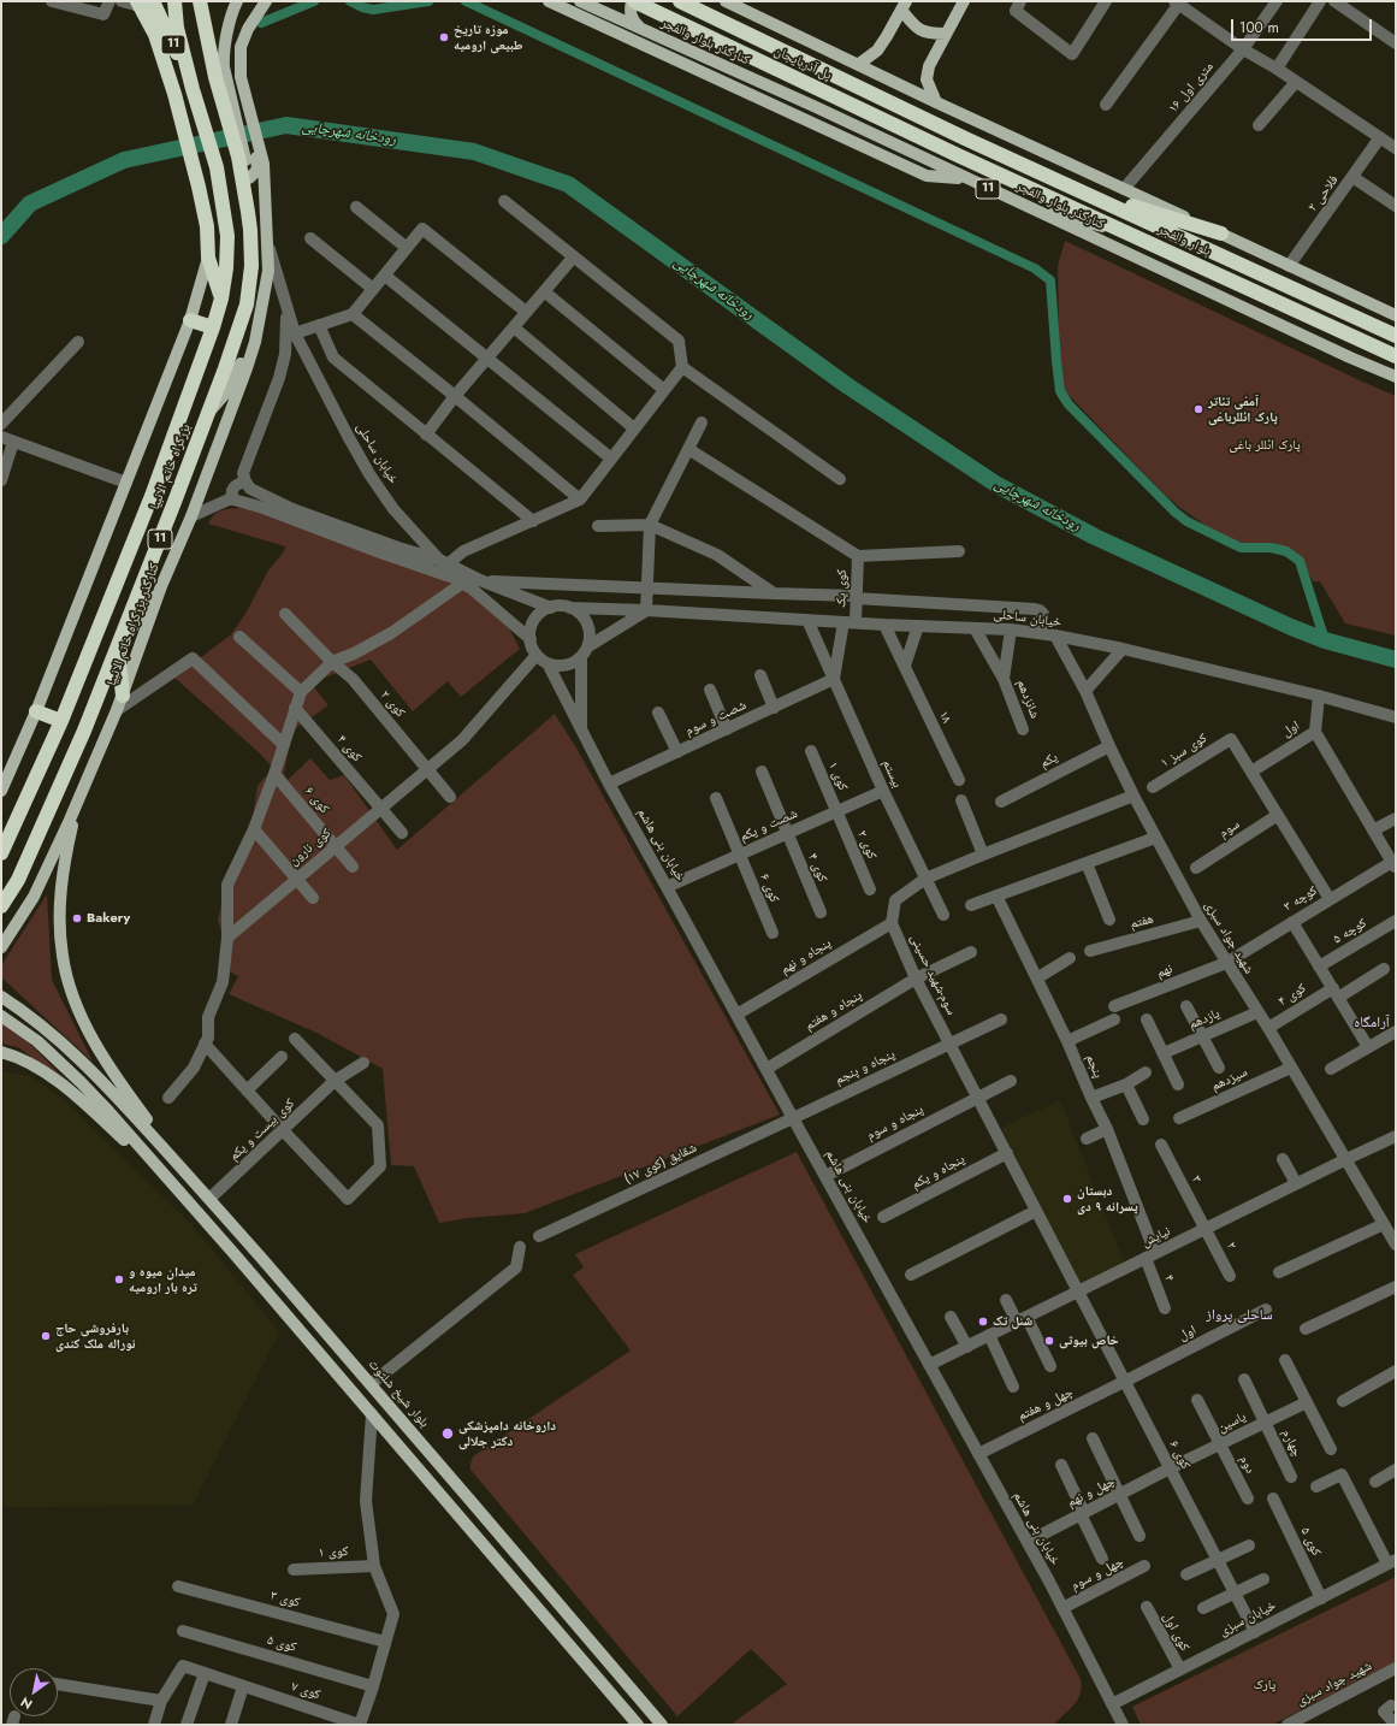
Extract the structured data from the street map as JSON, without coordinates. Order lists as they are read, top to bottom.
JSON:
{
  "streets": {
    "highway": [
      "11",
      "پل آذربایجان",
      "بلوار والفجر",
      "بزرگراه خاتم الانبیا"
    ],
    "main road": ["کنارگذر بلوار والفجر", "کنارگذر بزرگراه خاتم الانبیا", "بلوار شیخ شلتوت"],
    "street": [
      "۱۶ متری اول",
      "فلاحی ۲",
      "خیابان ساحلی",
      "کوی یک",
      "شانزدهم",
      "کوی ۲",
      "۱۸",
      "شصت و سوم",
      "اول",
      "کوی ۴",
      "کوی سبز ۱",
      "یکم",
      "بیستم",
      "کوی ۱",
      "کوی ۶",
      "شصت و یکم",
      "سوم",
      "خیابان بنی هاشم",
      "کوی نارون",
      "کوچه ۳",
      "هفتم",
      "کوچه ۵",
      "شهید جواد سبزی",
      "پنجاه و نهم",
      "نهم",
      "سوم-شهید حسینی",
      "پنجاه و هفتم",
      "یازدهم",
      "پنجم",
      "پنجاه و پنجم",
      "سیزدهم",
      "پنجاه و سوم",
      "کوی بیست و یکم",
      "شقایق (کوی ۱۷)",
      "پنجاه و یکم",
      "۳",
      "نیایش",
      "۲",
      "۴",
      "چهل و هفتم",
      "یاسین",
      "چهارم",
      "دوم",
      "چهل و نهم",
      "کوی ۵",
      "چهل و سوم",
      "کوی ۳",
      "خیابان سبزی",
      "کوی اول",
      "کوی ۷"
    ]
  },
  "crossings": [
    ["11", "بزرگراه خاتم الانبیا"],
    ["پل آذربایجان", "بلوار والفجر"],
    ["خیابان ساحلی", "کوی یک"],
    ["خیابان ساحلی", "کنارگذر بزرگراه خاتم الانبیا"],
    ["خیابان ساحلی", "شانزدهم"],
    ["خیابان ساحلی", "۱۸"],
    ["خیابان ساحلی", "اول"],
    ["خیابان ساحلی", "بیستم"],
    ["خیابان ساحلی", "خیابان بنی هاشم"],
    ["خیابان ساحلی", "کوی نارون"],
    ["خیابان ساحلی", "شهید جواد سبزی"],
    ["کوی ۲", "کوی ۱"],
    ["کوی ۲", "شصت و یکم"],
    ["کوی ۲", "کوی نارون"],
    ["شصت و سوم", "بیستم"],
    ["شصت و سوم", "خیابان بنی هاشم"],
    ["اول", "کوی سبز ۱"],
    ["اول", "کوی ۶"],
    ["اول", "چهل و هفتم"],
    ["کوی ۴", "شصت و یکم"],
    ["کوی ۴", "کوی نارون"],
    ["کوی ۴", "شهید جواد سبزی"],
    ["یکم", "شهید جواد سبزی"],
    ["بیستم", "شصت و یکم"],
    ["کوی ۱", "شصت و یکم"],
    ["کوی ۶", "شصت و یکم"],
    ["کوی ۶", "کوی نارون"],
    ["کوی ۶", "سوم-شهید حسینی"],
    ["کوی ۶", "نیایش"],
    ["کوی ۶", "چهل و هفتم"],
    ["کوی ۶", "یاسین"],
    ["کوی ۶", "چهل و نهم"],
    ["کوی ۶", "خیابان سبزی"],
    ["شصت و یکم", "خیابان بنی هاشم"],
    ["خیابان بنی هاشم", "کوی نارون"],
    ["خیابان بنی هاشم", "پنجاه و نهم"],
    ["خیابان بنی هاشم", "پنجاه و هفتم"],
    ["خیابان بنی هاشم", "پنجاه و پنجم"],
    ["خیابان بنی هاشم", "پنجاه و سوم"],
    ["خیابان بنی هاشم", "شقایق (کوی ۱۷)"],
    ["خیابان بنی هاشم", "نیایش"],
    ["خیابان بنی هاشم", "چهل و هفتم"],
    ["خیابان بنی هاشم", "چهل و نهم"],
    ["خیابان بنی هاشم", "چهل و سوم"],
    ["خیابان بنی هاشم", "خیابان سبزی"],
    ["کوچه ۳", "شهید جواد سبزی"],
    ["کوچه ۳", "نهم"],
    ["هفتم", "شهید جواد سبزی"],
    ["شهید جواد سبزی", "نهم"],
    ["شهید جواد سبزی", "یازدهم"],
    ["شهید جواد سبزی", "سیزدهم"],
    ["شهید جواد سبزی", "نیایش"],
    ["پنجاه و نهم", "سوم-شهید حسینی"],
    ["سوم-شهید حسینی", "پنجاه و هفتم"],
    ["سوم-شهید حسینی", "پنجاه و پنجم"],
    ["سوم-شهید حسینی", "پنجاه و سوم"],
    ["سوم-شهید حسینی", "پنجاه و یکم"],
    ["سوم-شهید حسینی", "نیایش"],
    ["پنجم", "نیایش"],
    ["پنجم", "۴"],
    ["پنجاه و پنجم", "شقایق (کوی ۱۷)"],
    ["کوی بیست و یکم", "بلوار شیخ شلتوت"],
    ["۳", "نیایش"],
    ["۳", "۲"],
    ["نیایش", "۲"],
    ["نیایش", "۴"],
    ["یاسین", "چهارم"],
    ["یاسین", "دوم"],
    ["یاسین", "چهل و نهم"],
    ["کوی ۵", "خیابان سبزی"],
    ["خیابان سبزی", "کوی اول"]
  ],
  "districts": ["آرامگاه", "ساحلی پرواز"],
  "water": ["رودخانه شهرچایی"],
  "parks": ["پارک ائللر باغی", "پارک"],
  "places": [
    "موزه تاریخ طبیعی ارومیه",
    "آمفی تئاتر پارک ائللرباغی",
    "Bakery",
    "دبستان پسرانه ۹ دی",
    "میدان میوه و تره بار ارومیه",
    "شنل تک",
    "بارفروشی حاج نوراله ملک کندی",
    "خاص بیوتی",
    "داروخانه دامپزشکی دکتر جلالی"
  ],
  "scale_bar": "100 m",
  "north": "bottom left"
}
